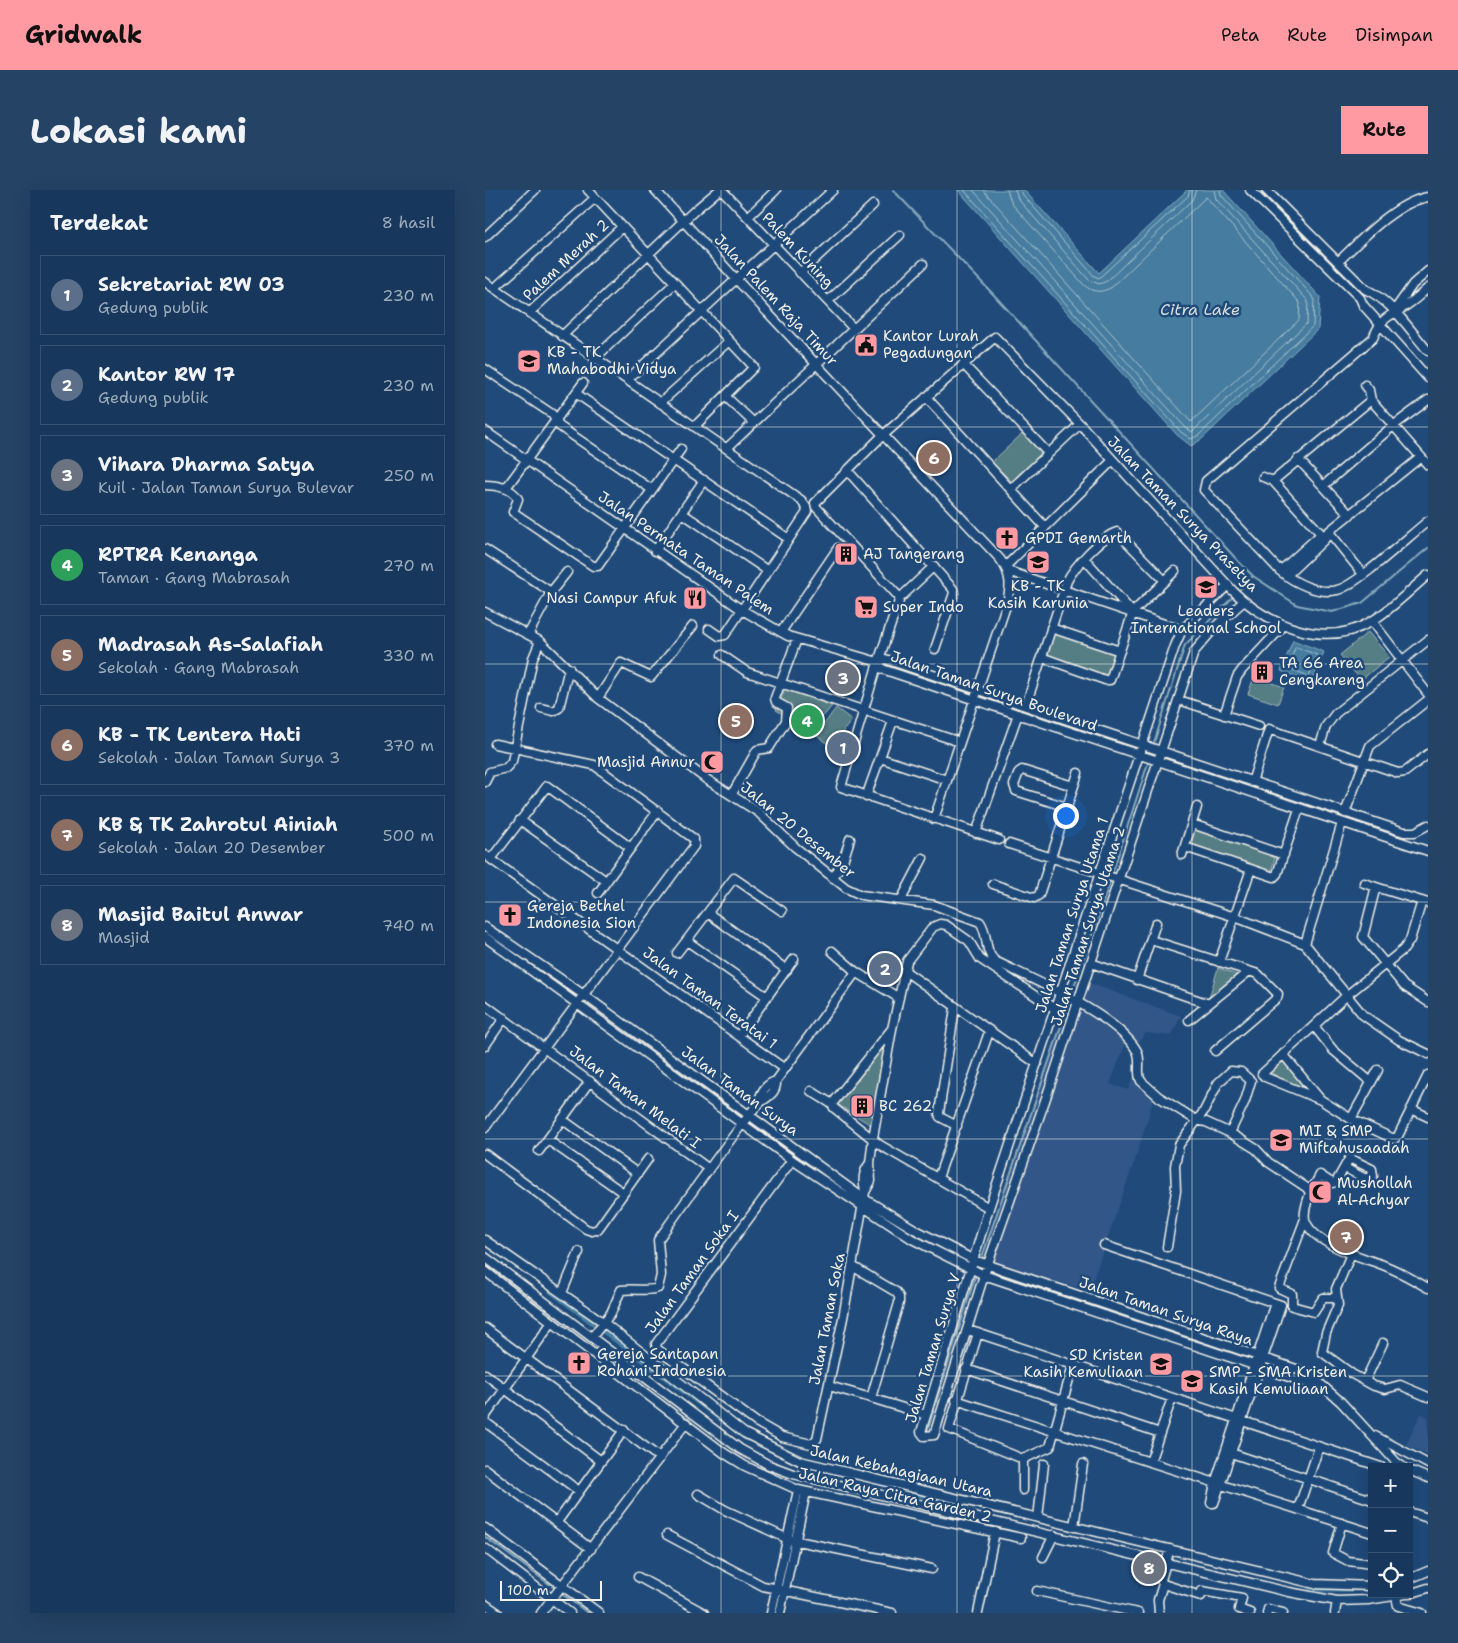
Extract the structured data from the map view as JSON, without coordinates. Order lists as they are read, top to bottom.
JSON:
{
  "streets": {
    "street": [
      "Palem Kuning",
      "Palem Merah 2",
      "Jalan Palem Raja Timur",
      "Jalan Taman Surya Prasetya",
      "Jalan Permata Taman Palem",
      "Jalan Taman Surya Boulevard",
      "Jalan 20 Desember",
      "Jalan Taman Surya Utama 1",
      "Jalan Taman Surya Utama 2",
      "Jalan Taman Teratai 1",
      "Jalan Taman Surya",
      "Jalan Taman Melati I",
      "Jalan Taman Soka I",
      "Jalan Taman Surya Raya",
      "Jalan Taman Soka",
      "Jalan Taman Surya V",
      "Jalan Kebahagiaan Utara",
      "Jalan Raya Citra Garden 2"
    ]
  },
  "crossings": [
    ["Jalan Taman Surya Prasetya", "Jalan Taman Surya Utama 1"],
    ["Jalan Taman Surya Prasetya", "Jalan Taman Surya Utama 2"],
    ["Jalan Permata Taman Palem", "Jalan Taman Surya Boulevard"],
    ["Jalan Taman Surya Boulevard", "Jalan Taman Surya Utama 1"],
    ["Jalan Taman Surya Boulevard", "Jalan Taman Surya Utama 2"],
    ["Jalan 20 Desember", "Jalan Taman Surya Utama 1"],
    ["Jalan 20 Desember", "Jalan Taman Surya Utama 2"],
    ["Jalan Taman Surya Utama 1", "Jalan Taman Surya"],
    ["Jalan Taman Surya Utama 1", "Jalan Taman Soka"],
    ["Jalan Taman Surya Utama 1", "Jalan Taman Surya V"],
    ["Jalan Taman Surya Utama 2", "Jalan Taman Surya"],
    ["Jalan Taman Surya Utama 2", "Jalan Taman Surya Raya"],
    ["Jalan Taman Surya Utama 2", "Jalan Taman Surya V"],
    ["Jalan Taman Surya", "Jalan Taman Soka I"],
    ["Jalan Taman Surya", "Jalan Taman Surya Raya"],
    ["Jalan Taman Surya", "Jalan Taman Soka"],
    ["Jalan Taman Surya", "Jalan Taman Surya V"],
    ["Jalan Taman Soka I", "Jalan Taman Soka"],
    ["Jalan Taman Surya Raya", "Jalan Taman Surya V"]
  ],
  "water": ["Citra Lake"],
  "places": {
    "public building": ["Kantor Lurah Pegadungan"],
    "school or university": [
      "KB - TK Mahabodhi Vidya",
      "KB - TK Kasih Karunia",
      "Leaders International School",
      "MI & SMP Miftahusaadah",
      "SD Kristen Kasih Kemuliaan",
      "SMP - SMA Kristen Kasih Kemuliaan"
    ],
    "church": ["GPDI Gemarth", "Gereja Bethel Indonesia Sion", "Gereja Santapan Rohani Indonesia"],
    "building": ["AJ Tangerang", "TA 66 Area Cengkareng", "BC 262"],
    "restaurant": ["Nasi Campur Afuk"],
    "supermarket": ["Super Indo"],
    "mosque": ["Masjid Annur", "Mushollah Al-Achyar"]
  },
  "scale_bar": "100 m",
  "page": {
    "header": "Gridwalk",
    "nav": ["Peta", "Rute", "Disimpan"],
    "buttons": "Rute",
    "title": "Lokasi kami",
    "heading": ["Terdekat", "8 hasil"],
    "list": [
      {
        "mark": "1",
        "name": "Sekretariat RW 03",
        "note": "Gedung publik",
        "value": "230 m"
      },
      {
        "mark": "2",
        "name": "Kantor RW 17",
        "note": "Gedung publik",
        "value": "230 m"
      },
      {
        "mark": "3",
        "name": "Vihara Dharma Satya",
        "note": "Kuil · Jalan Taman Surya Bulevar",
        "value": "250 m"
      },
      {
        "mark": "4",
        "name": "RPTRA Kenanga",
        "note": "Taman · Gang Mabrasah",
        "value": "270 m"
      },
      {
        "mark": "5",
        "name": "Madrasah As-Salafiah",
        "note": "Sekolah · Gang Mabrasah",
        "value": "330 m"
      },
      {
        "mark": "6",
        "name": "KB - TK Lentera Hati",
        "note": "Sekolah · Jalan Taman Surya 3",
        "value": "370 m"
      },
      {
        "mark": "7",
        "name": "KB & TK Zahrotul Ainiah",
        "note": "Sekolah · Jalan 20 Desember",
        "value": "500 m"
      },
      {
        "mark": "8",
        "name": "Masjid Baitul Anwar",
        "note": "Masjid",
        "value": "740 m"
      }
    ],
    "pins": [
      "6",
      "3",
      "4",
      "5",
      "1",
      "2",
      "7",
      "8"
    ],
    "map_buttons": ["+", "−"],
    "scale": "100 m"
  }
}
